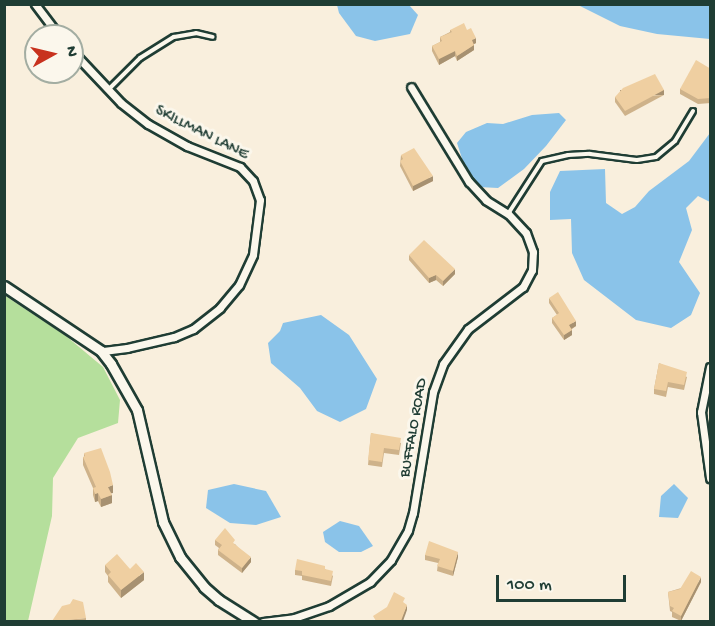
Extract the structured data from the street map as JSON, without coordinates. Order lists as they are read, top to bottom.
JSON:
{
  "streets": {
    "street": ["SKILLMAN LANE", "BUFFALO ROAD"]
  },
  "scale_bar": "100 m",
  "north": "right"
}
